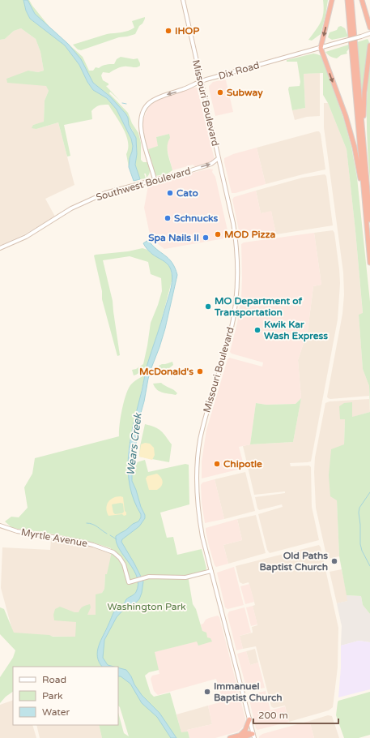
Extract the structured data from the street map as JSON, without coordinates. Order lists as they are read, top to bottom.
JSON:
{
  "streets": {
    "main road": [
      "Dix Road",
      "Missouri Boulevard",
      "Southwest Boulevard",
      "Myrtle Avenue"
    ]
  },
  "crossings": [
    ["Dix Road", "Missouri Boulevard"],
    ["Dix Road", "Southwest Boulevard"],
    ["Missouri Boulevard", "Southwest Boulevard"],
    ["Missouri Boulevard", "Myrtle Avenue"]
  ],
  "water": ["Wears Creek"],
  "parks": ["Washington Park"],
  "places": [
    "IHOP",
    "Subway",
    "Cato",
    "Schnucks",
    "MOD Pizza",
    "Spa Nails II",
    "MO Department of Transportation",
    "Kwik Kar Wash Express",
    "McDonald's",
    "Chipotle",
    "Old Paths Baptist Church",
    "Immanuel Baptist Church"
  ],
  "legend": ["Road", "Park", "Water"],
  "scale_bar": "200 m"
}
